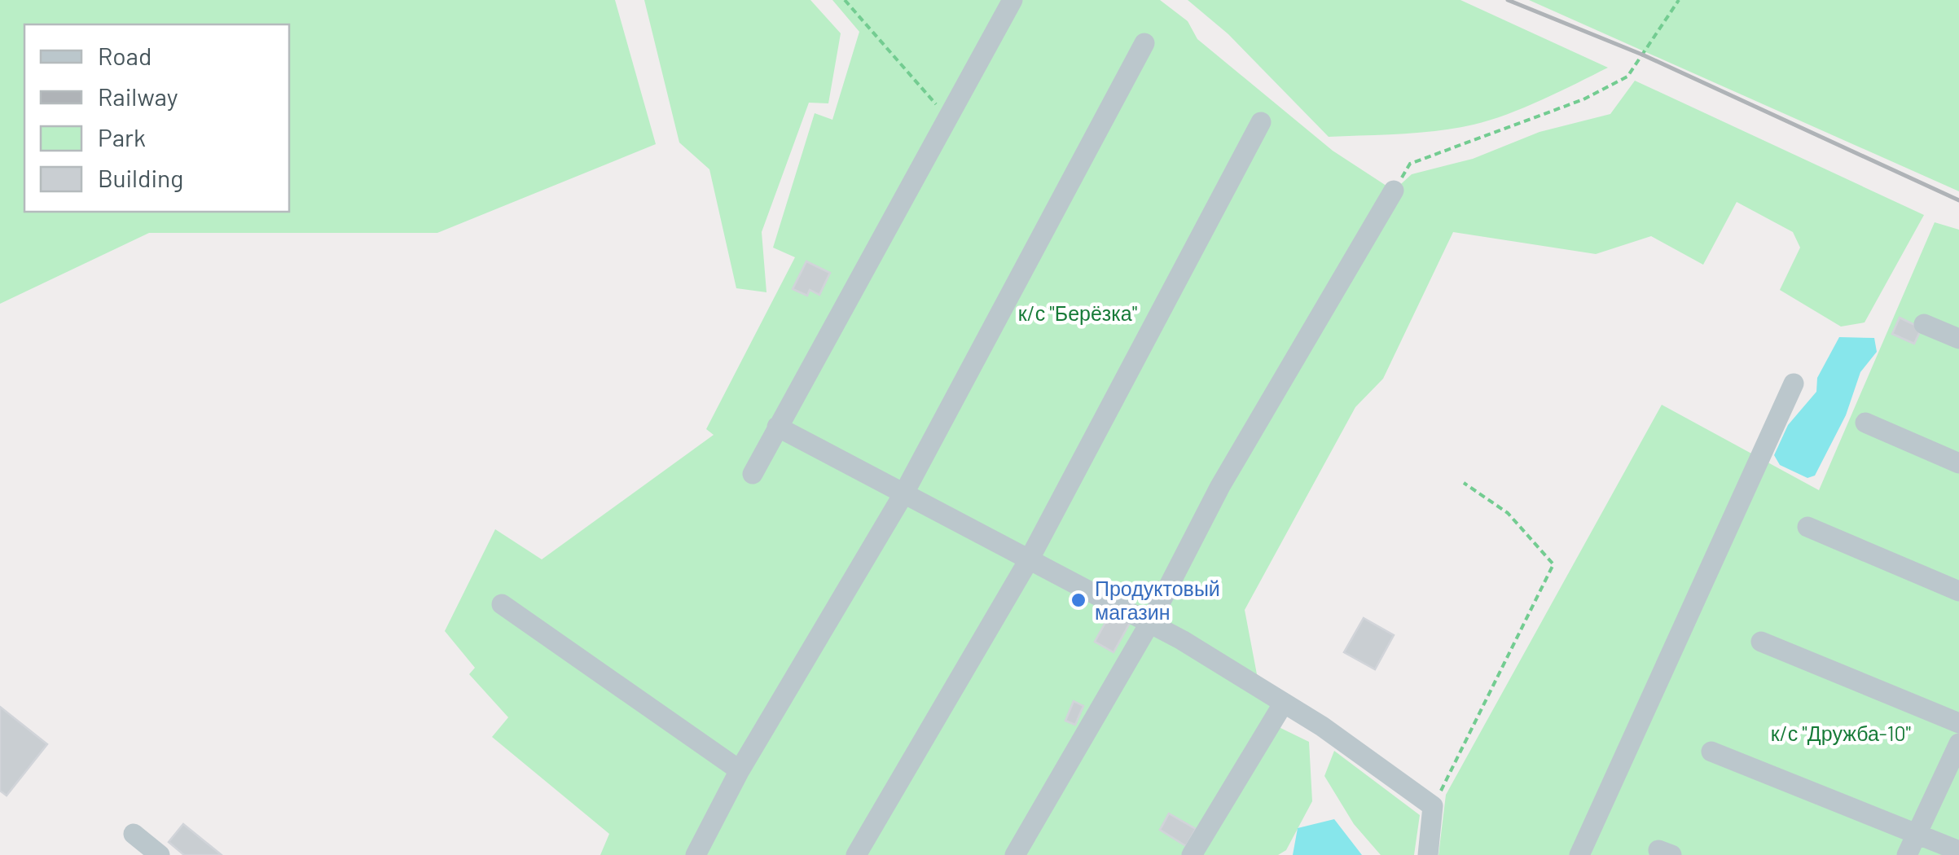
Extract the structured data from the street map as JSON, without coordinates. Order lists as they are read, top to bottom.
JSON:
{
  "parks": ["к/с \"Берёзка\"", "к/с \"Дружба-10\""],
  "places": ["Продуктовый магазин"],
  "legend": [
    "Road",
    "Railway",
    "Park",
    "Building"
  ]
}
